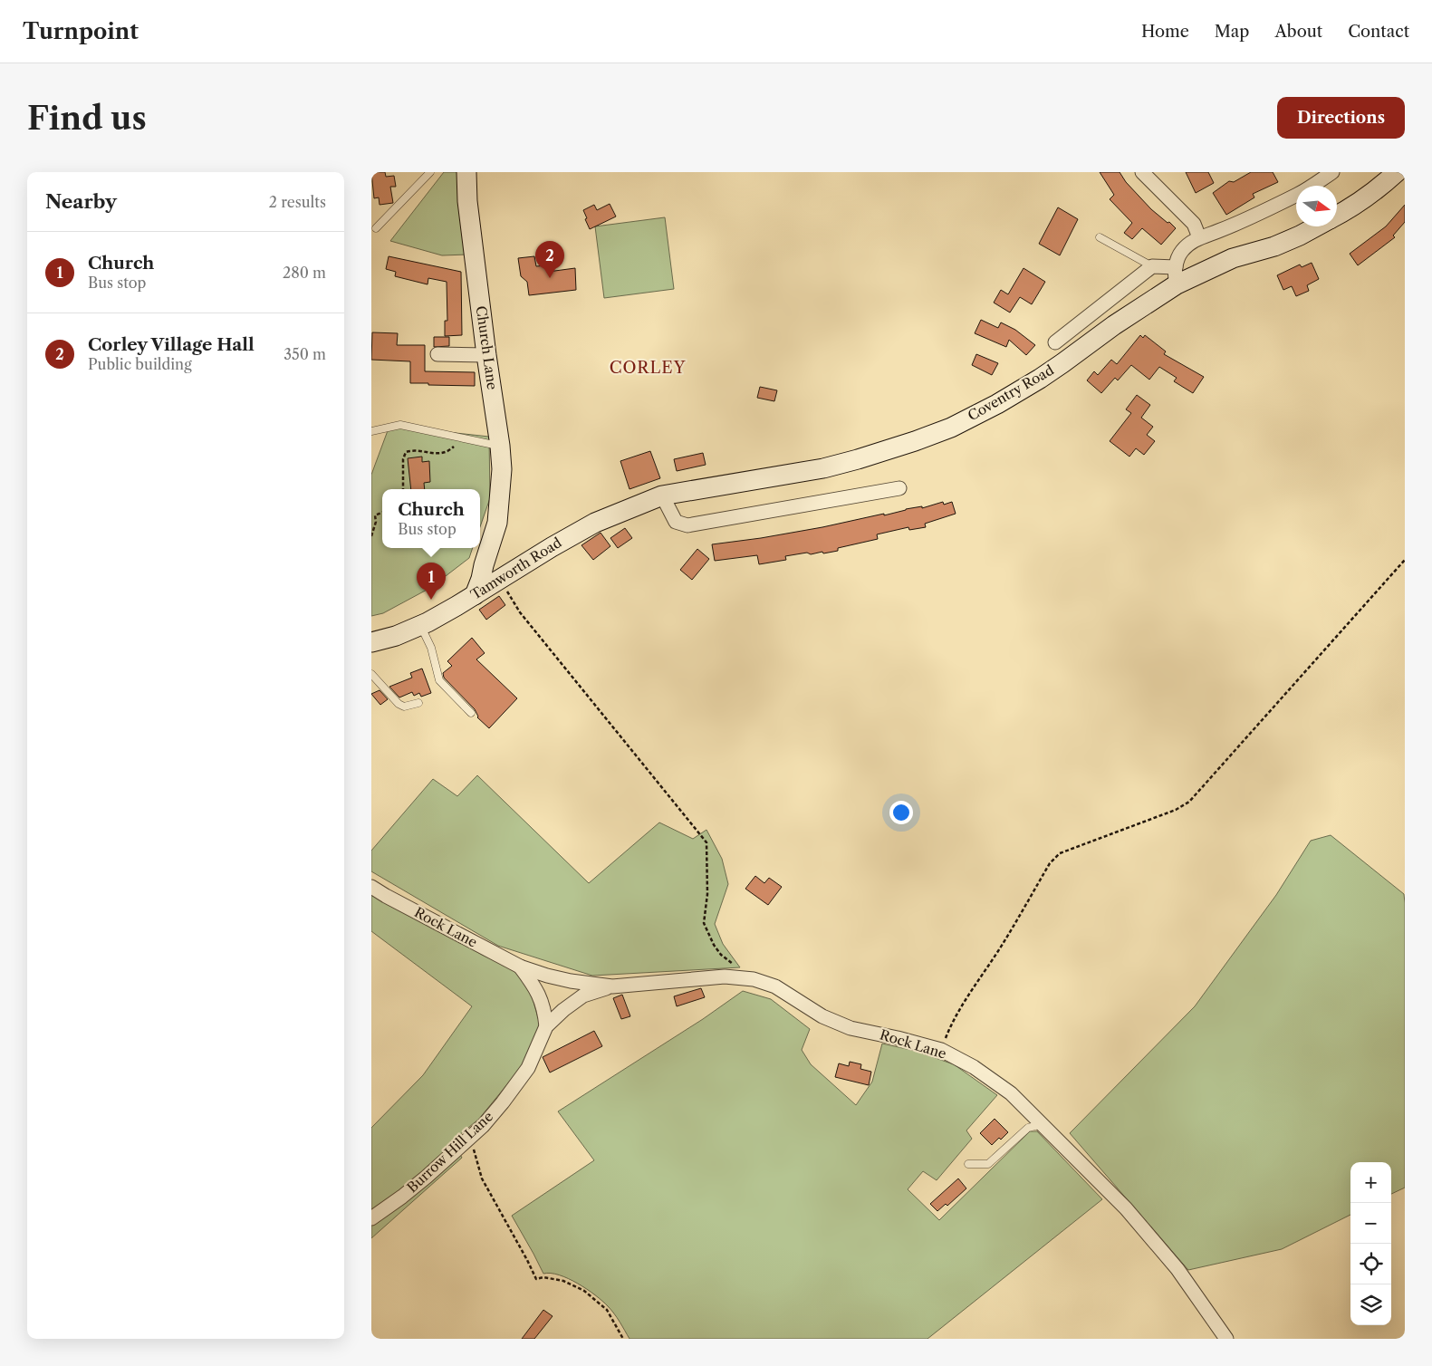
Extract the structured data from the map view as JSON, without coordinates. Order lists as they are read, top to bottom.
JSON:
{
  "streets": {
    "main road": ["Church Lane", "Coventry Road", "Tamworth Road"],
    "street": ["Rock Lane", "Burrow Hill Lane"]
  },
  "crossings": [
    ["Church Lane", "Tamworth Road"],
    ["Coventry Road", "Tamworth Road"],
    ["Rock Lane", "Burrow Hill Lane"]
  ],
  "districts": ["CORLEY"],
  "north": "right",
  "page": {
    "header": "Turnpoint",
    "nav": [
      "Home",
      "Map",
      "About",
      "Contact"
    ],
    "buttons": "Directions",
    "title": "Find us",
    "heading": ["Nearby", "2 results"],
    "list": [
      {
        "mark": "1",
        "name": "Church",
        "note": "Bus stop",
        "value": "280 m"
      },
      {
        "mark": "2",
        "name": "Corley Village Hall",
        "note": "Public building",
        "value": "350 m"
      }
    ],
    "pins": ["2", "1"],
    "popup": ["Church", "Bus stop"],
    "map_buttons": ["+", "−"]
  }
}
